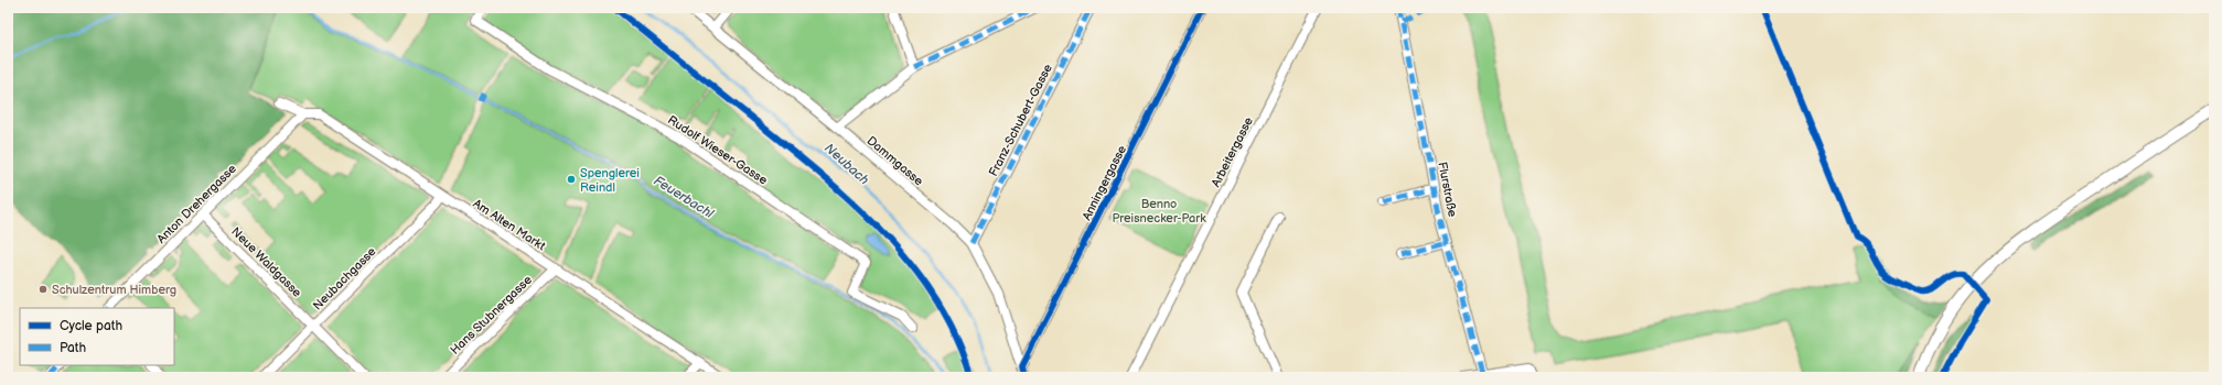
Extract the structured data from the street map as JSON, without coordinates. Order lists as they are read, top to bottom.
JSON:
{
  "streets": {
    "street": [
      "Franz-Schubert-Gasse",
      "Rudolf Wieser-Gasse",
      "Arbeitergasse",
      "Dammgasse",
      "Anningergasse",
      "Flurstraße",
      "Anton Drehergasse",
      "Am Alten Markt",
      "Neue Waldgasse",
      "Neubachgasse",
      "Hans Stubnergasse"
    ]
  },
  "crossings": [
    ["Franz-Schubert-Gasse", "Dammgasse"],
    ["Dammgasse", "Anningergasse"],
    ["Anton Drehergasse", "Am Alten Markt"],
    ["Anton Drehergasse", "Neue Waldgasse"],
    ["Am Alten Markt", "Neubachgasse"],
    ["Am Alten Markt", "Hans Stubnergasse"],
    ["Neue Waldgasse", "Neubachgasse"]
  ],
  "water": ["Neubach", "Feuerbachl"],
  "parks": ["Benno Preisnecker-Park"],
  "places": ["Spenglerei Reindl", "Schulzentrum Himberg"],
  "legend": ["Cycle path", "Path"]
}
